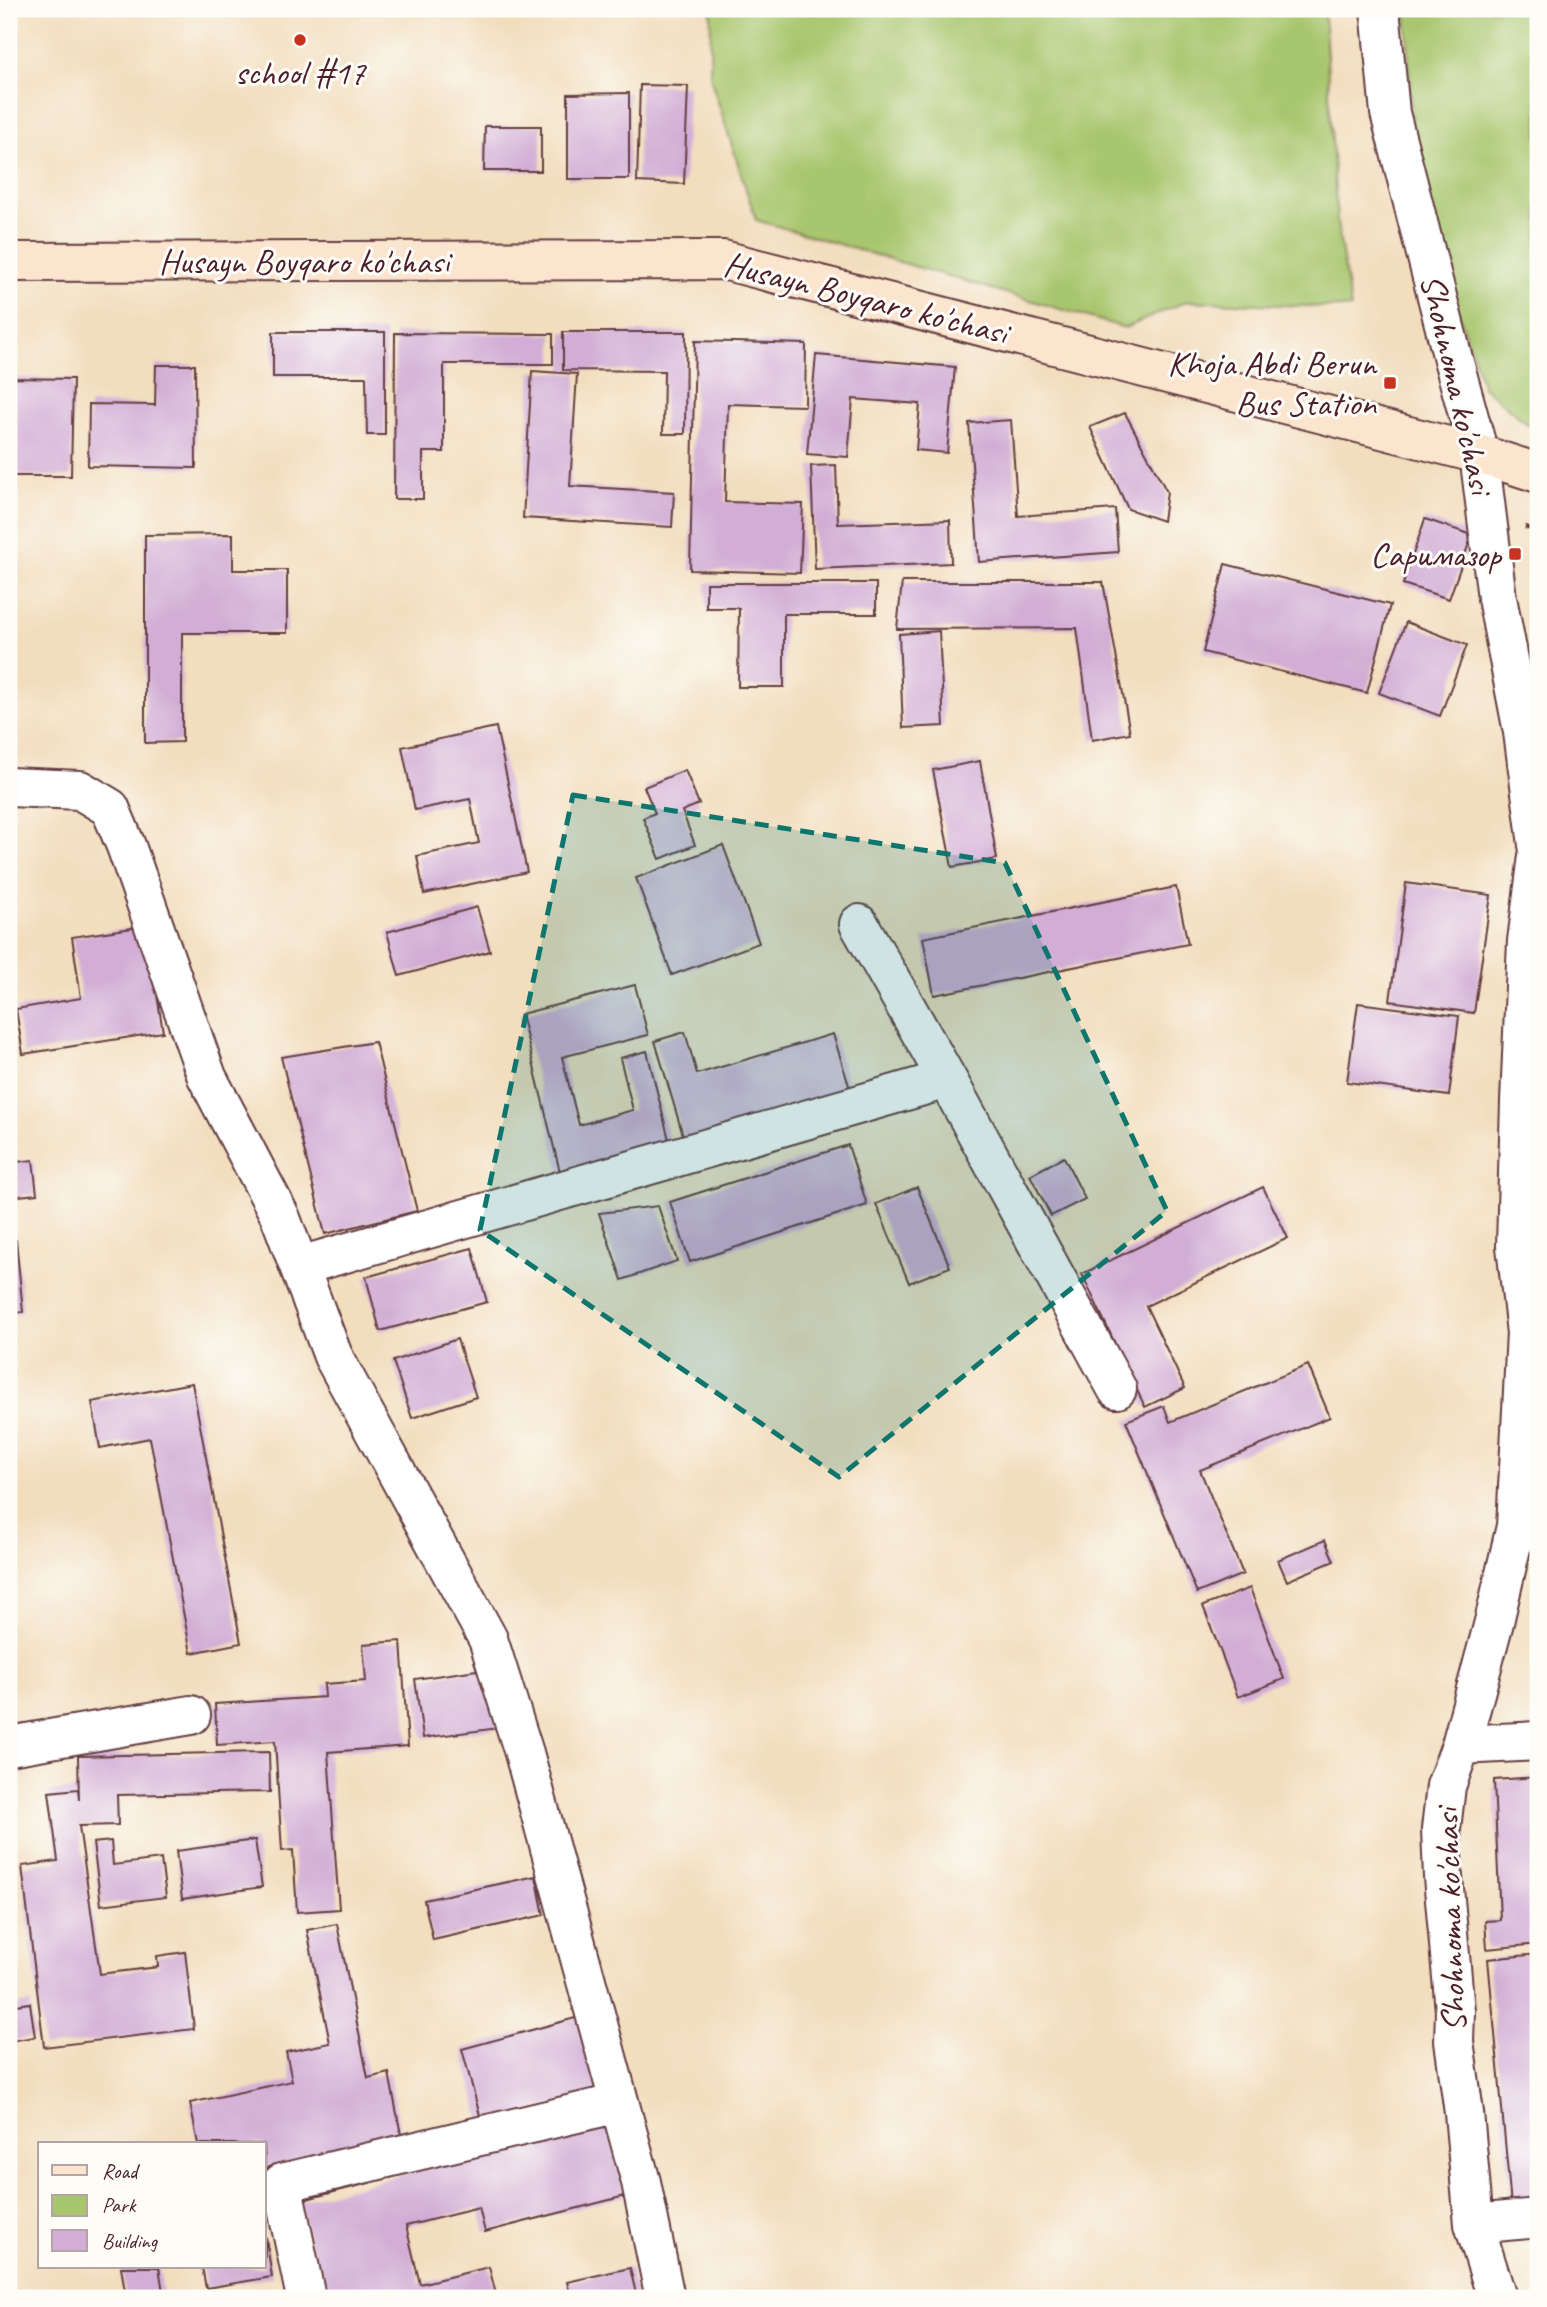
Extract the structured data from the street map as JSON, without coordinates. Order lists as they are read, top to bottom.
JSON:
{
  "streets": {
    "main road": ["Husayn Boyqaro ko'chasi"],
    "street": ["Shohnoma ko'chasi"]
  },
  "crossings": [
    ["Husayn Boyqaro ko'chasi", "Shohnoma ko'chasi"]
  ],
  "places": {
    "other": ["school #17"],
    "transit": ["Khoja Abdi Berun Bus Station", "Саримазор"]
  },
  "legend": ["Road", "Park", "Building"]
}
